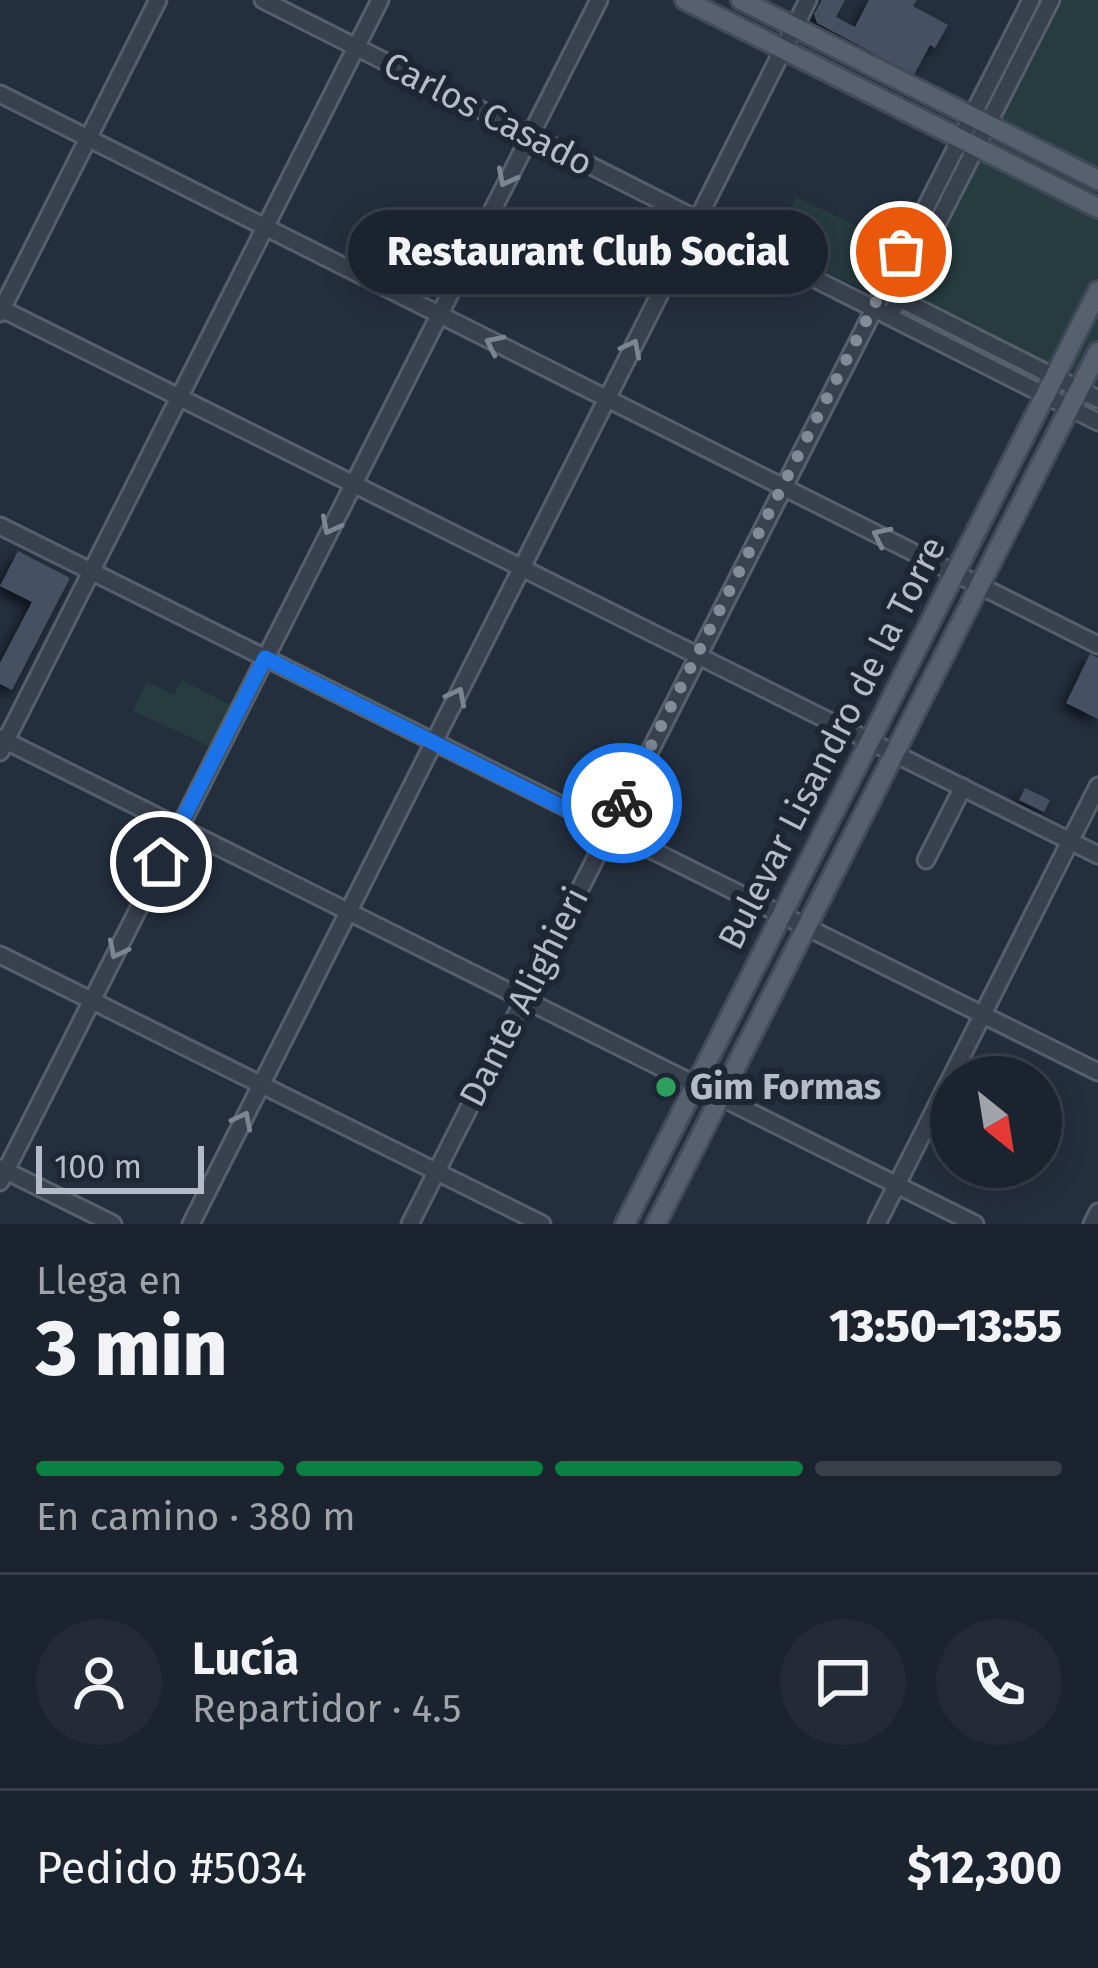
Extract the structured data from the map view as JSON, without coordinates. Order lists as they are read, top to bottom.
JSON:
{
  "streets": {
    "main road": ["Bulevar Lisandro de la Torre"],
    "street": ["Carlos Casado", "Dante Alighieri"]
  },
  "crossings": [
    ["Carlos Casado", "Bulevar Lisandro de la Torre"],
    ["Carlos Casado", "Dante Alighieri"]
  ],
  "places": ["Restaurant Club Social", "Gim Formas"],
  "scale_bar": "100 m",
  "north": "bottom right",
  "page": {
    "bubble": "Restaurant Club Social",
    "scale": "100 m",
    "heading": ["3 min", "Llega en", "13:50–13:55"],
    "panel": [
      "Lucía",
      "Repartidor · 4.5",
      "Pedido #5034",
      "$12,300"
    ],
    "bar": "En camino · 380 m"
  }
}
